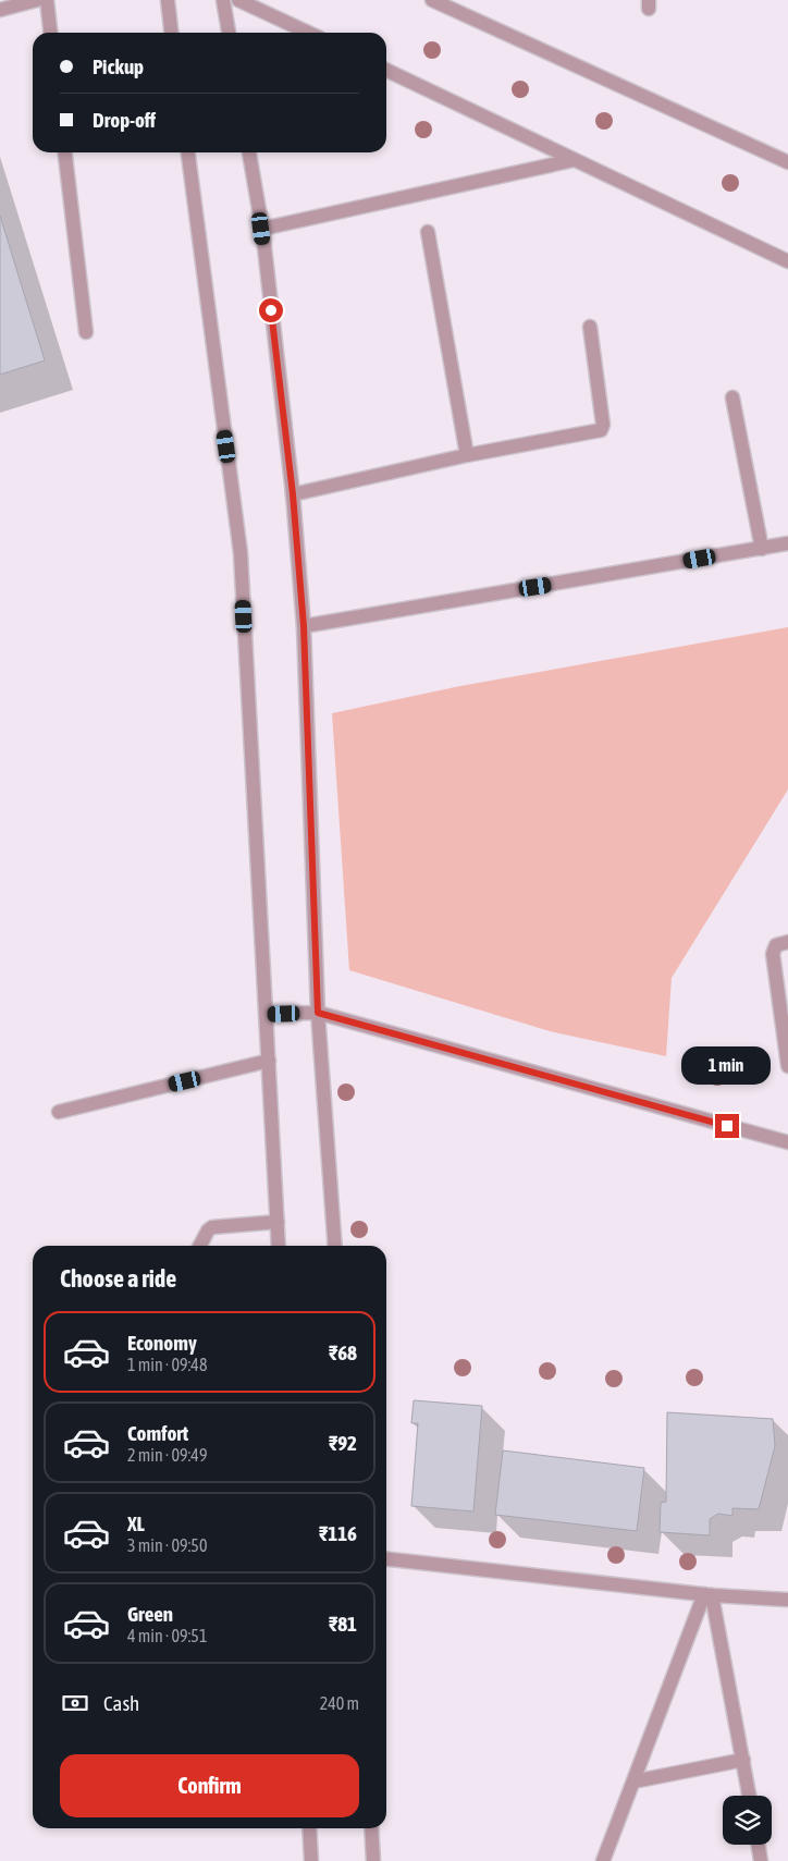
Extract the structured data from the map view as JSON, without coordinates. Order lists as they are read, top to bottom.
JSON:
{
  "page": {
    "banner": ["Pickup", "Drop-off"],
    "bubble": "1 min",
    "heading": "Choose a ride",
    "list": [
      {
        "name": "Economy",
        "note": "1 min · 09:48",
        "value": "₹68"
      },
      {
        "name": "Comfort",
        "note": "2 min · 09:49",
        "value": "₹92"
      },
      {
        "name": "XL",
        "note": "3 min · 09:50",
        "value": "₹116"
      },
      {
        "name": "Green",
        "note": "4 min · 09:51",
        "value": "₹81"
      }
    ],
    "pay": ["Cash", "240 m"],
    "buttons": "Confirm"
  }
}
